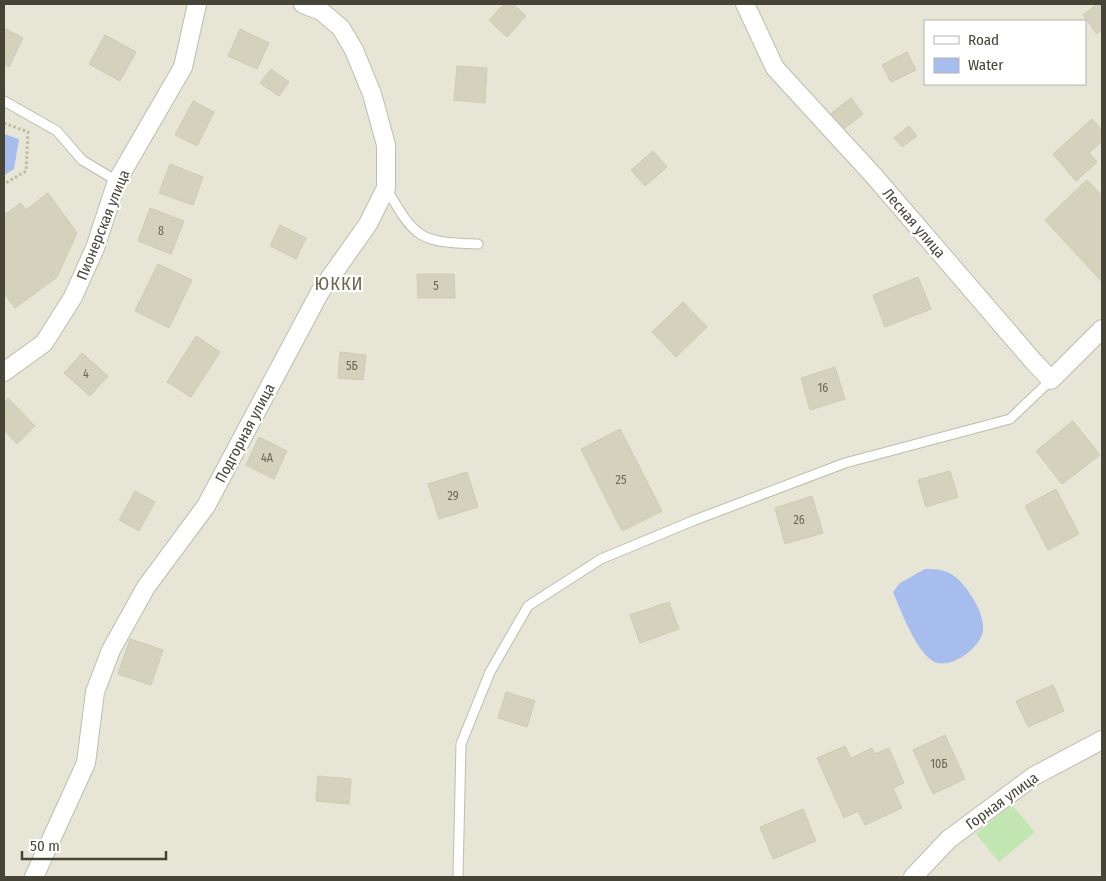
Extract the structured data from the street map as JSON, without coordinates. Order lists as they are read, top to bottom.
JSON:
{
  "streets": {
    "street": [
      "Лесная улица",
      "Пионерская улица",
      "Подгорная улица",
      "Горная улица"
    ]
  },
  "districts": ["ЮККИ"],
  "house_numbers": [
    "8",
    "5",
    "5Б",
    "4",
    "16",
    "4А",
    "25",
    "29",
    "26",
    "10Б"
  ],
  "legend": ["Road", "Water"],
  "scale_bar": "50 m"
}
